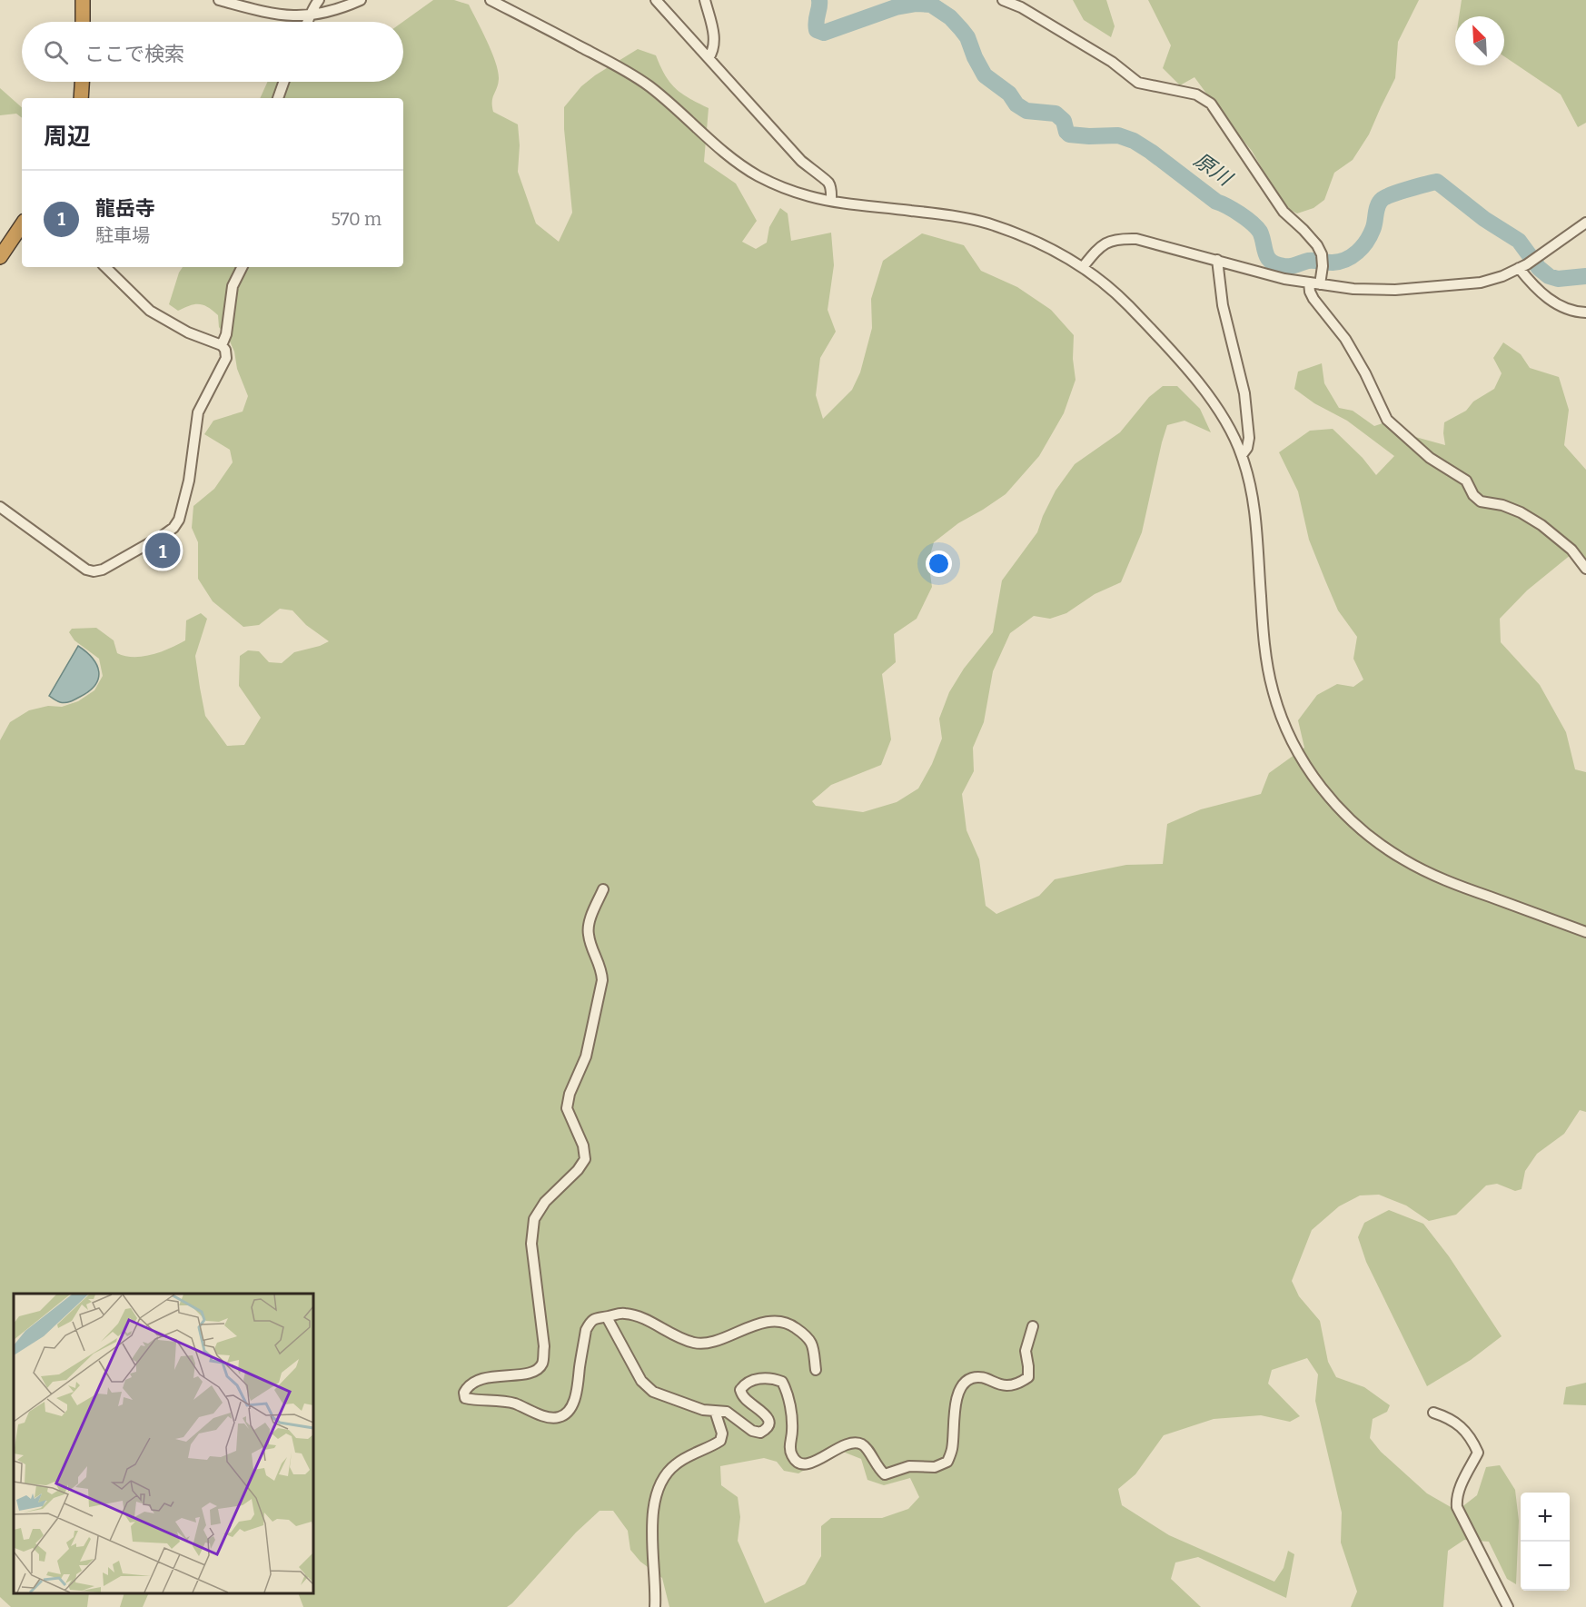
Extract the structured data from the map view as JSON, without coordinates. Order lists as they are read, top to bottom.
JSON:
{
  "water": ["原川"],
  "north": "top left",
  "page": {
    "search": "ここで検索",
    "heading": "周辺",
    "list": [
      {
        "mark": "1",
        "name": "龍岳寺",
        "note": "駐車場",
        "value": "570 m"
      }
    ],
    "pins": "1",
    "map_buttons": ["+", "−"]
  }
}
